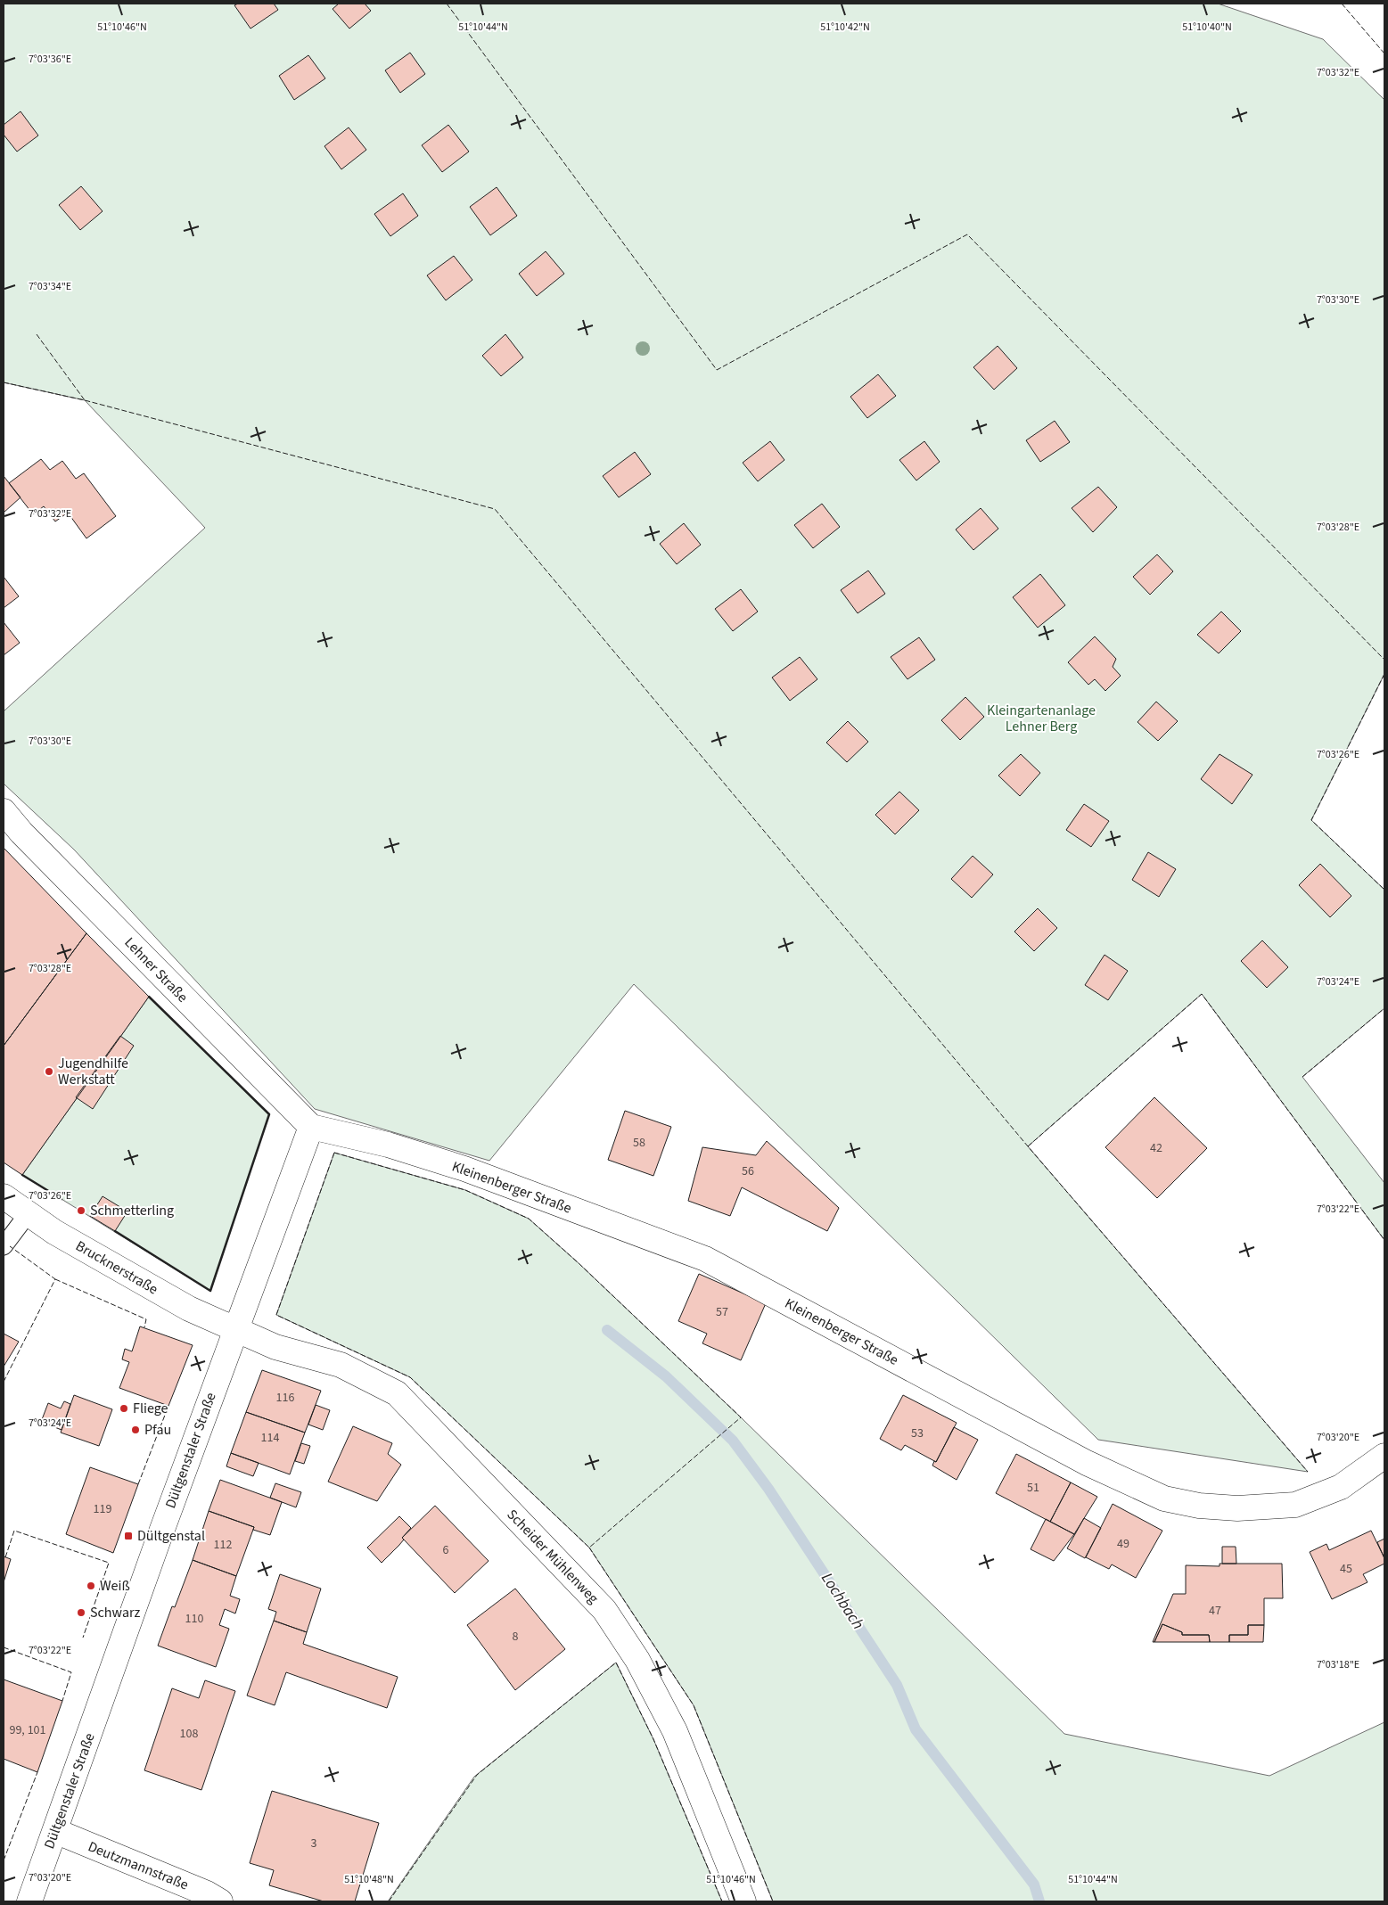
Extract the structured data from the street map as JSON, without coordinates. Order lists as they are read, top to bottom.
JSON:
{
  "streets": {
    "street": [
      "Lehner Straße",
      "Kleinenberger Straße",
      "Brucknerstraße",
      "Dültgenstaler Straße",
      "Scheider Mühlenweg",
      "Deutzmannstraße"
    ]
  },
  "crossings": [
    ["Lehner Straße", "Kleinenberger Straße"],
    ["Lehner Straße", "Dültgenstaler Straße"],
    ["Kleinenberger Straße", "Dültgenstaler Straße"],
    ["Brucknerstraße", "Dültgenstaler Straße"],
    ["Brucknerstraße", "Scheider Mühlenweg"],
    ["Dültgenstaler Straße", "Scheider Mühlenweg"],
    ["Dültgenstaler Straße", "Deutzmannstraße"]
  ],
  "water": ["Lochbach"],
  "parks": ["Kleingartenanlage Lehner Berg"],
  "places": {
    "other": [
      "Jugendhilfe Werkstatt",
      "Schmetterling",
      "Fliege",
      "Pfau",
      "Weiß",
      "Schwarz"
    ],
    "transit": ["Dültgenstal"]
  },
  "house_numbers": [
    "58",
    "42",
    "56",
    "57",
    "116",
    "53",
    "114",
    "51",
    "119",
    "49",
    "112",
    "6",
    "45",
    "47",
    "110",
    "8",
    "99, 101",
    "108",
    "3"
  ],
  "coordinates": [
    "51°10'46\"N",
    "51°10'44\"N",
    "51°10'42\"N",
    "51°10'40\"N",
    "7°03'36\"E",
    "7°03'32\"E",
    "7°03'34\"E",
    "7°03'30\"E",
    "7°03'28\"E",
    "7°03'26\"E",
    "7°03'24\"E",
    "7°03'22\"E",
    "7°03'20\"E",
    "7°03'18\"E",
    "51°10'48\"N"
  ]
}
